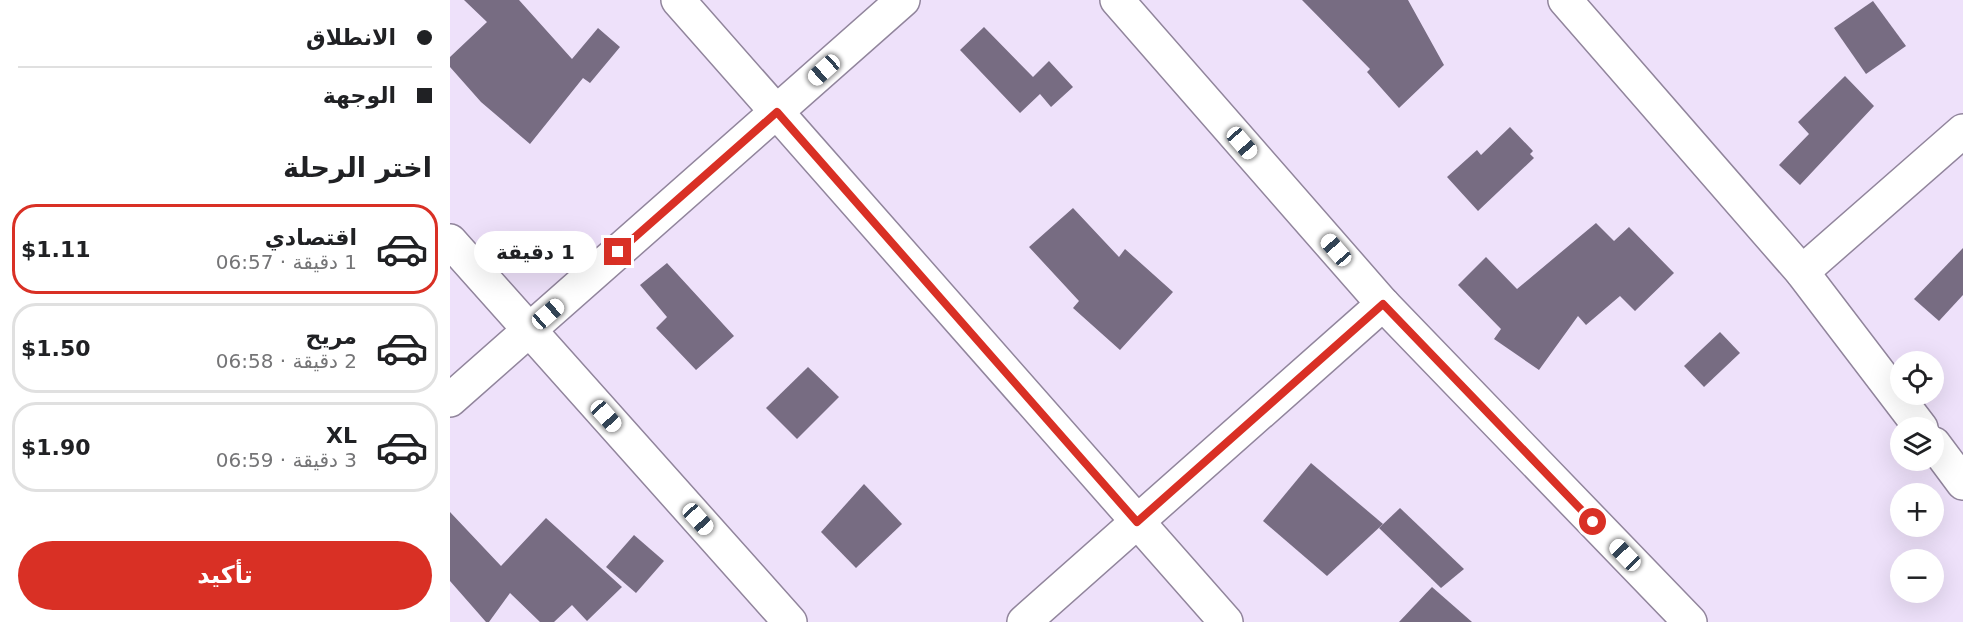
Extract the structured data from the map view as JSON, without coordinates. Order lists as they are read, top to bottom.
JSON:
{
  "page": {
    "banner": ["الانطلاق", "الوجهة"],
    "heading": "اختر الرحلة",
    "list": [
      {
        "name": "اقتصادي",
        "note": "1 دقيقة · 06:57",
        "value": "$1.11"
      },
      {
        "name": "مريح",
        "note": "2 دقيقة · 06:58",
        "value": "$1.50"
      },
      {
        "name": "XL",
        "note": "3 دقيقة · 06:59",
        "value": "$1.90"
      }
    ],
    "bubble": "1 دقيقة",
    "map_buttons": ["+", "−"],
    "buttons": "تأكيد"
  }
}
